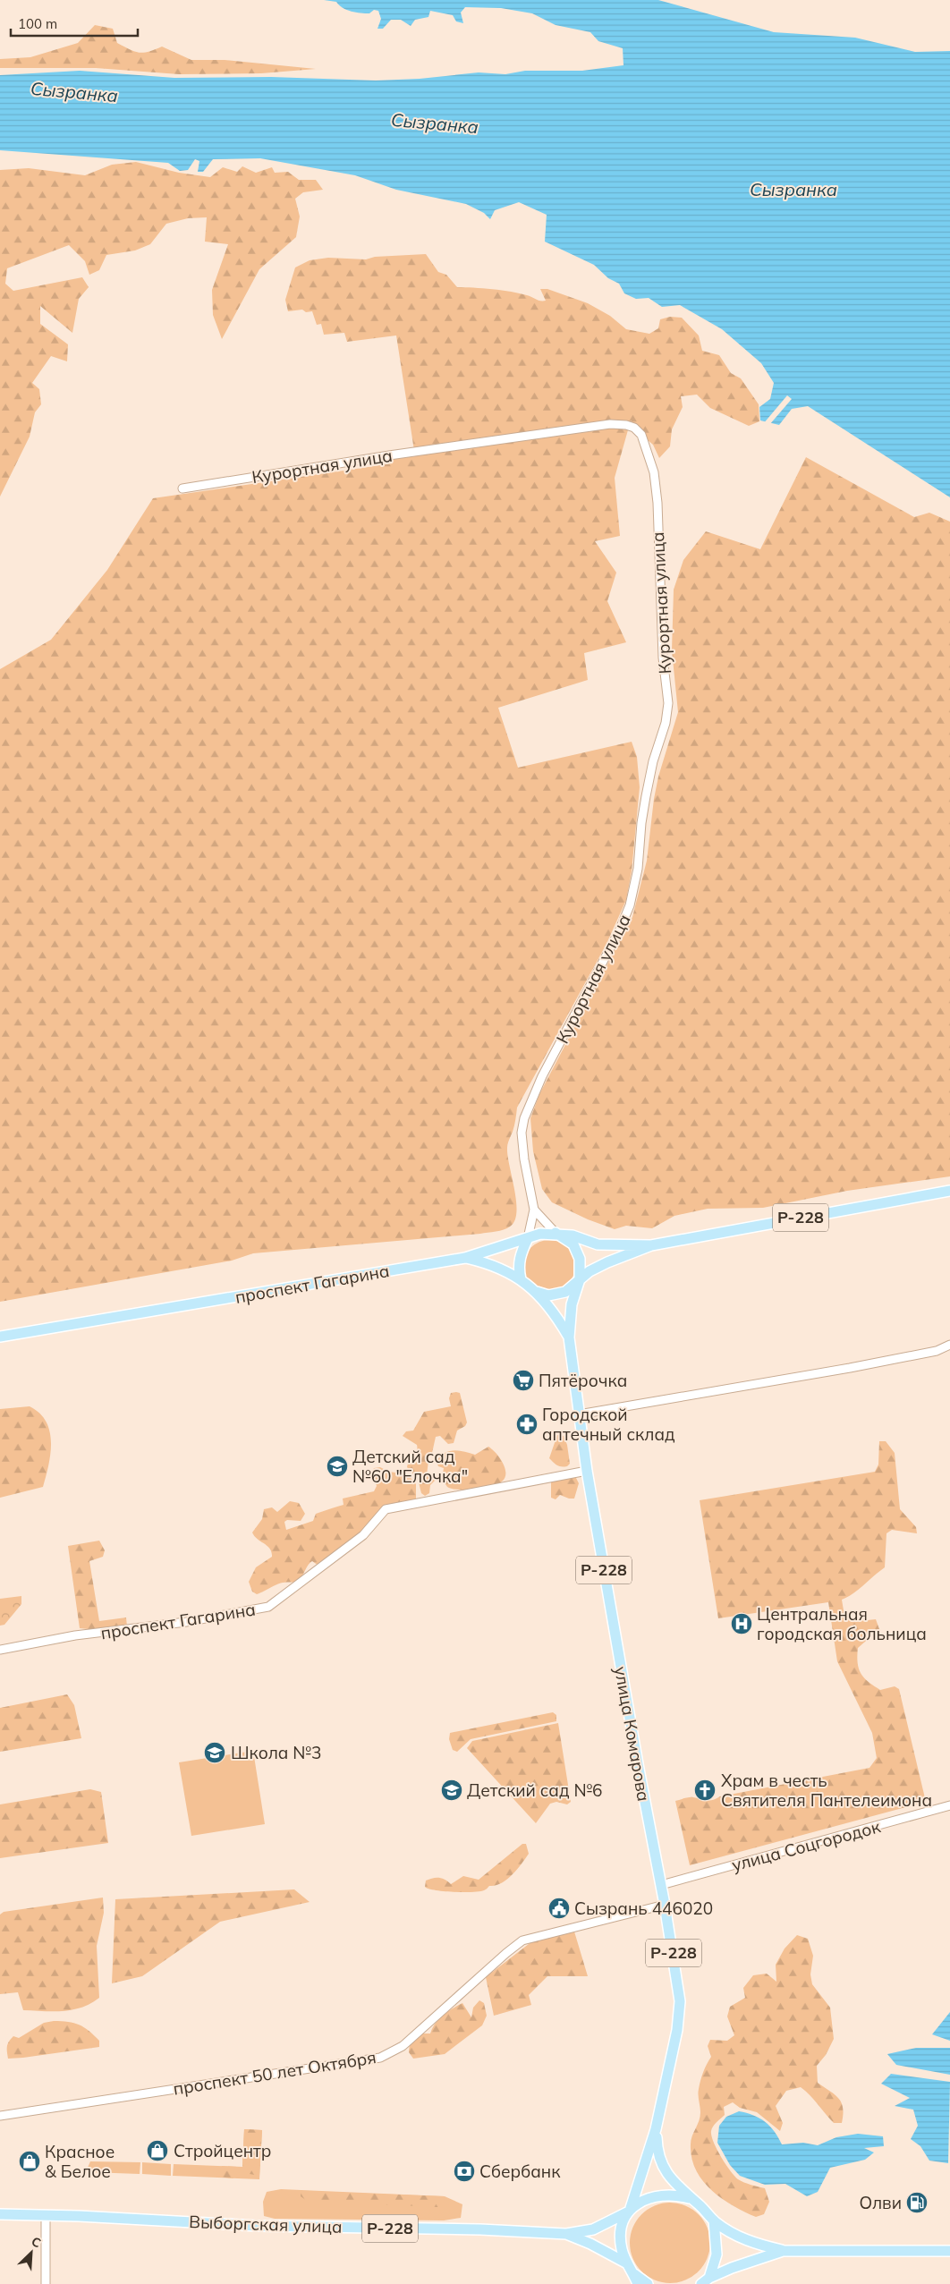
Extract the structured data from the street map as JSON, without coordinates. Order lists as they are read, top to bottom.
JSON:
{
  "streets": {
    "main road": [
      "Р-228",
      "проспект Гагарина",
      "улица Комарова",
      "Выборгская улица"
    ],
    "street": ["Курортная улица", "улица Соцгородок", "проспект 50 лет Октября"]
  },
  "crossings": [
    ["Курортная улица", "Р-228"],
    ["Курортная улица", "проспект Гагарина"],
    ["Р-228", "проспект Гагарина"],
    ["Р-228", "улица Комарова"],
    ["Р-228", "Выборгская улица"],
    ["проспект Гагарина", "улица Комарова"],
    ["улица Комарова", "улица Соцгородок"],
    ["улица Комарова", "проспект 50 лет Октября"]
  ],
  "water": ["Сызранка"],
  "places": {
    "supermarket": ["Пятёрочка"],
    "pharmacy": ["Городской аптечный склад"],
    "school or university": ["Детский сад №60 \"Елочка\"", "Школа №3", "Детский сад №6"],
    "hospital": ["Центральная городская больница"],
    "church": ["Храм в честь Святителя Пантелеимона"],
    "public building": ["Сызрань 446020"],
    "shop": ["Стройцентр", "Красное & Белое"],
    "bank": ["Сбербанк"],
    "fuel station": ["Олви"]
  },
  "scale_bar": "100 m",
  "north": "top right"
}
